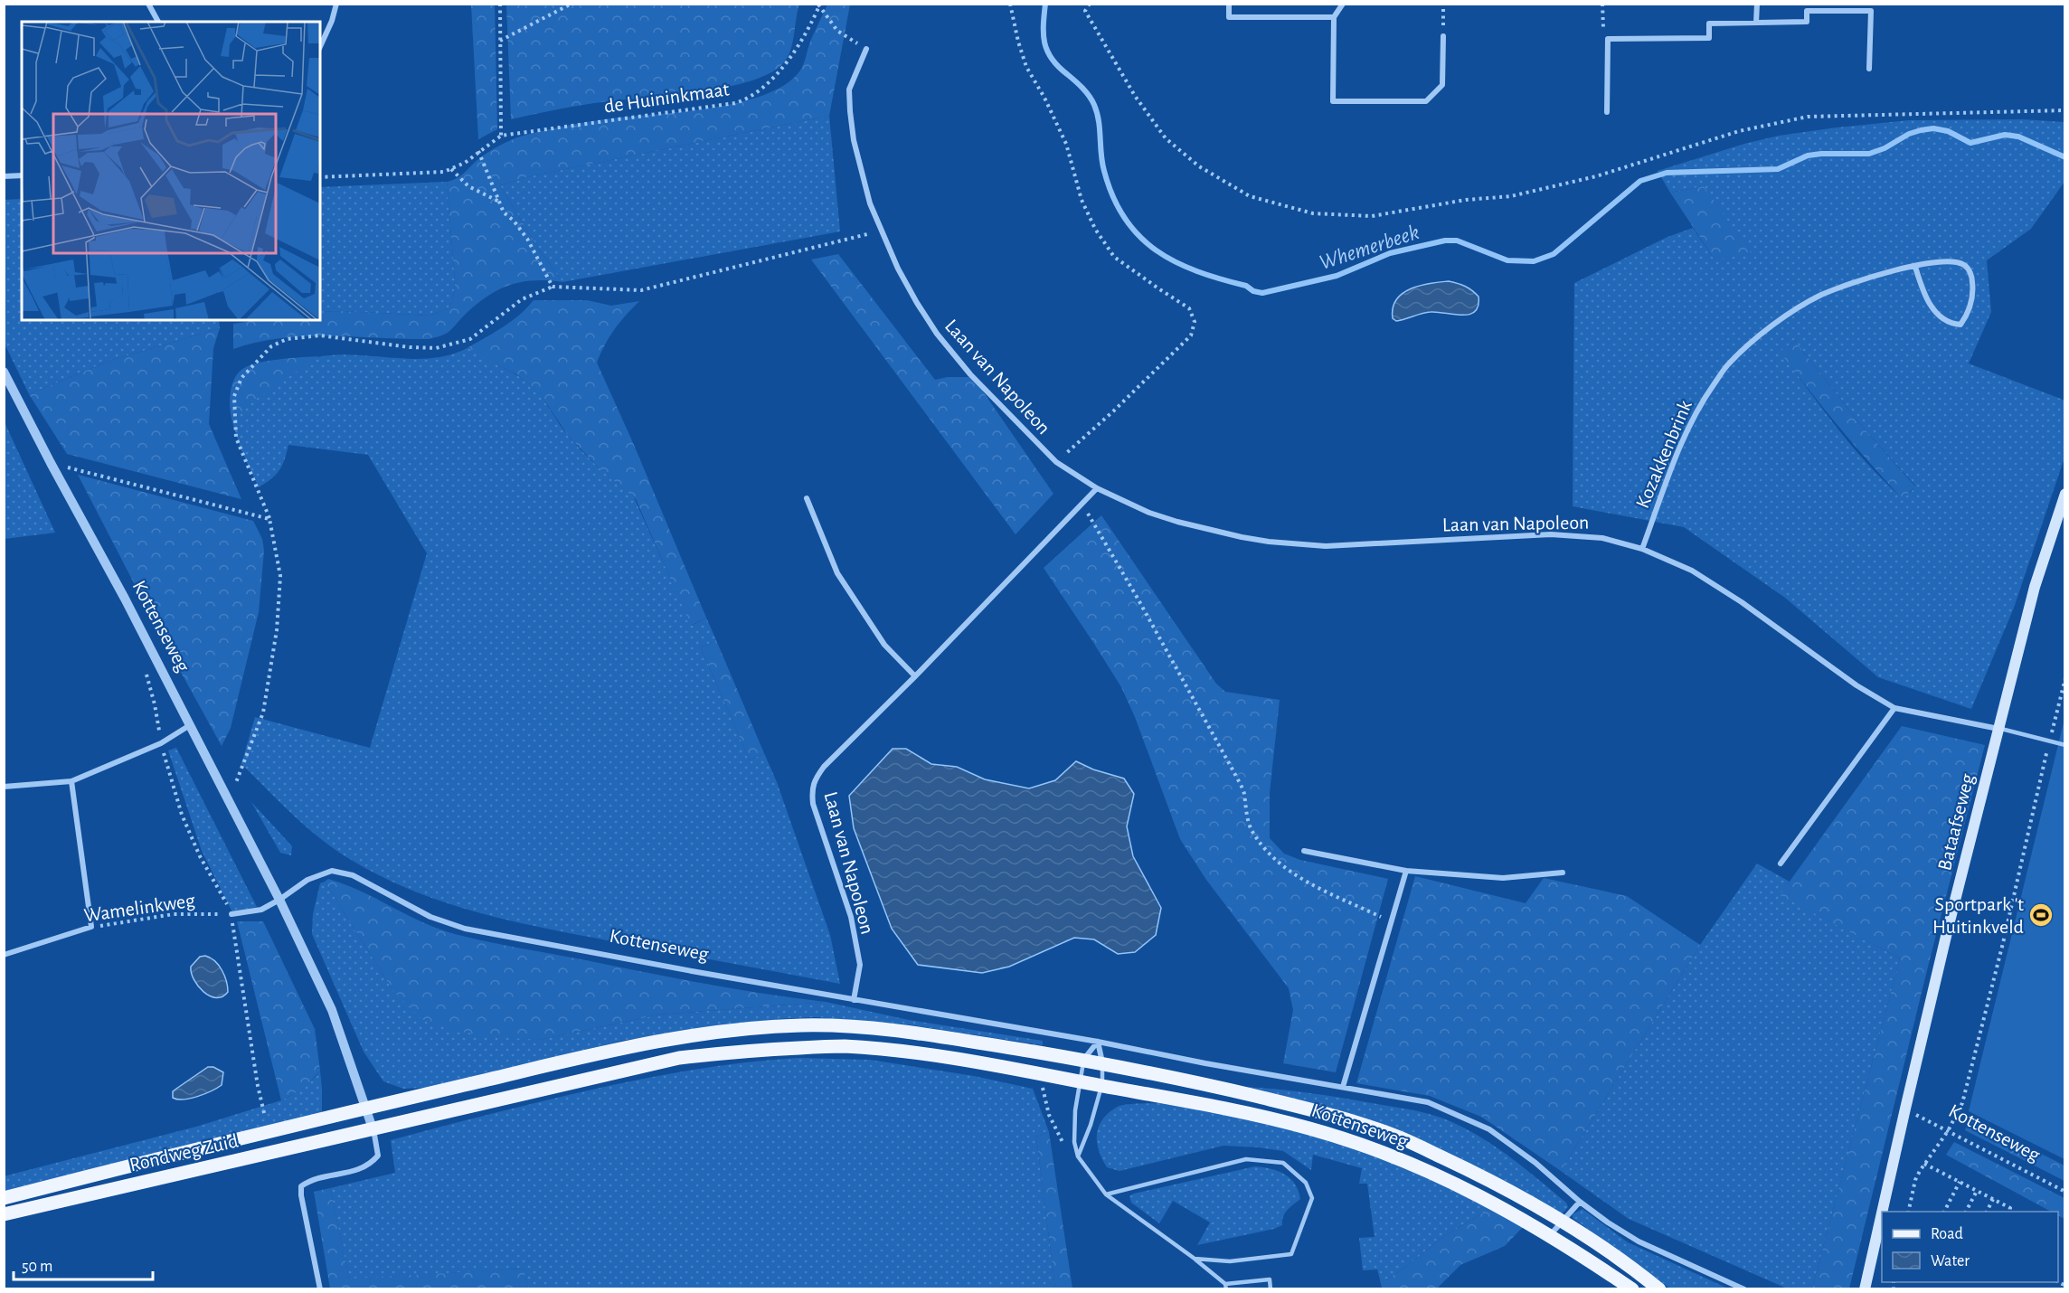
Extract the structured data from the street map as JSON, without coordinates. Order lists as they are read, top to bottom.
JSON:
{
  "streets": {
    "main road": ["Kottenseweg", "Bataafseweg", "Rondweg Zuid"],
    "street": ["Laan van Napoleon", "Kozakkenbrink", "Wamelinkweg"],
    "path": ["de Huininkmaat"]
  },
  "crossings": [
    ["Laan van Napoleon", "Kozakkenbrink"],
    ["Laan van Napoleon", "Kottenseweg"],
    ["Laan van Napoleon", "Bataafseweg"],
    ["Kottenseweg", "Bataafseweg"],
    ["Kottenseweg", "Rondweg Zuid"]
  ],
  "water": ["Whemerbeek"],
  "places": {
    "sports": ["Sportpark 't Huitinkveld"]
  },
  "legend": ["Road", "Water"],
  "scale_bar": "50 m"
}
